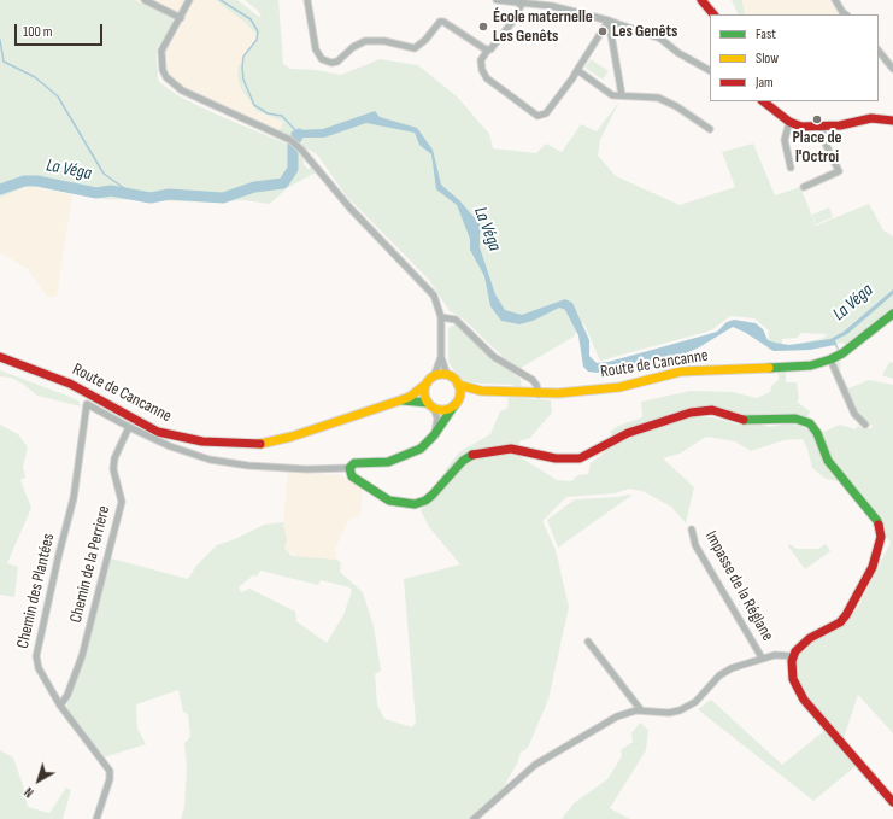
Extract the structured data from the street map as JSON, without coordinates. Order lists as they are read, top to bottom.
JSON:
{
  "streets": {
    "main road": ["Route de Cancanne"],
    "street": ["Chemin de la Perriere", "Impasse de la Réglane", "Chemin des Plantées"]
  },
  "crossings": [
    ["Chemin de la Perriere", "Chemin des Plantées"]
  ],
  "water": ["La Véga"],
  "places": ["École maternelle Les Genêts", "Les Genêts", "Place de l'Octroi"],
  "legend": ["Fast", "Slow", "Jam"],
  "scale_bar": "100 m",
  "north": "bottom left"
}
